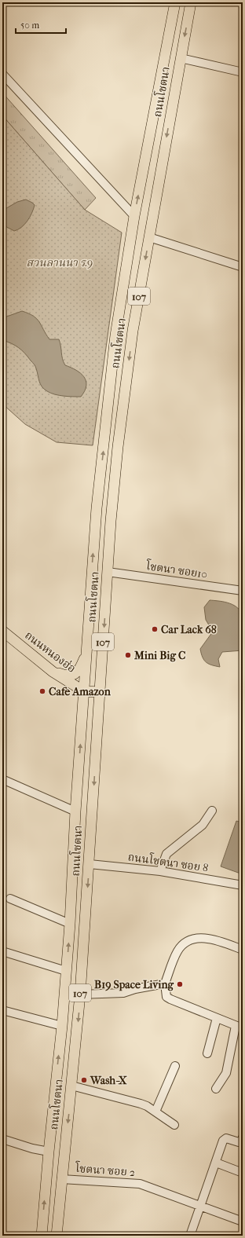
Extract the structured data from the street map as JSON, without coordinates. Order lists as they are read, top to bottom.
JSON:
{
  "streets": {
    "main road": ["ถนนโชตนา", "107", "ถนนหนองฮ่อ"],
    "street": ["โชตนา ซอย10", "ถนนโชตนา ซอย 8", "โชตนา ซอย 2"]
  },
  "crossings": [
    ["ถนนโชตนา", "โชตนา ซอย10"],
    ["ถนนโชตนา", "ถนนหนองฮ่อ"],
    ["ถนนโชตนา", "ถนนโชตนา ซอย 8"],
    ["ถนนโชตนา", "โชตนา ซอย 2"]
  ],
  "parks": ["สวนลานนา ร.9"],
  "places": [
    "Car Lack 68",
    "Mini Big C",
    "Cafe Amazon",
    "B19 Space Living",
    "Wash-X"
  ],
  "scale_bar": "50 m"
}
